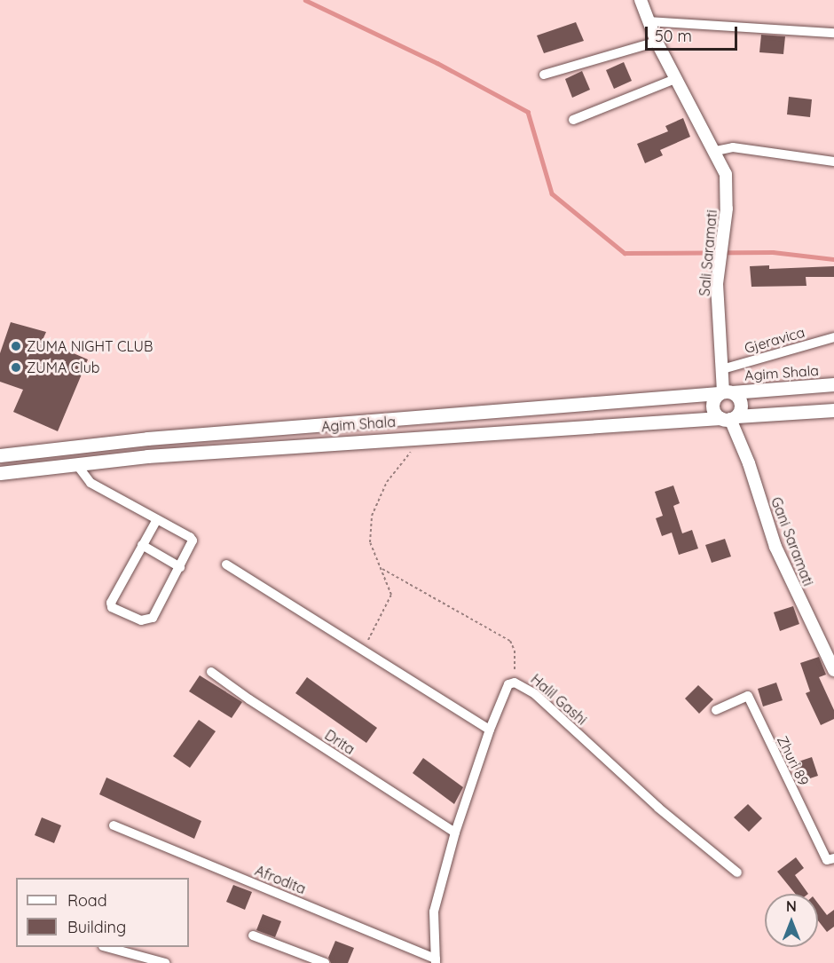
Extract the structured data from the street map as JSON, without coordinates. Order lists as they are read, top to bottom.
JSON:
{
  "streets": {
    "main road": ["Agim Shala"],
    "street": [
      "Sali Saramati",
      "Gjeravica",
      "Gani Saramati",
      "Halil Gashi",
      "Drita",
      "Zhuri 89",
      "Afrodita"
    ]
  },
  "crossings": [
    ["Sali Saramati", "Gjeravica"],
    ["Sali Saramati", "Agim Shala"],
    ["Agim Shala", "Gani Saramati"],
    ["Halil Gashi", "Drita"],
    ["Halil Gashi", "Afrodita"]
  ],
  "places": ["ZUMA NIGHT CLUB", "ZUMA Club"],
  "legend": ["Road", "Building"],
  "scale_bar": "50 m",
  "north": "top"
}
